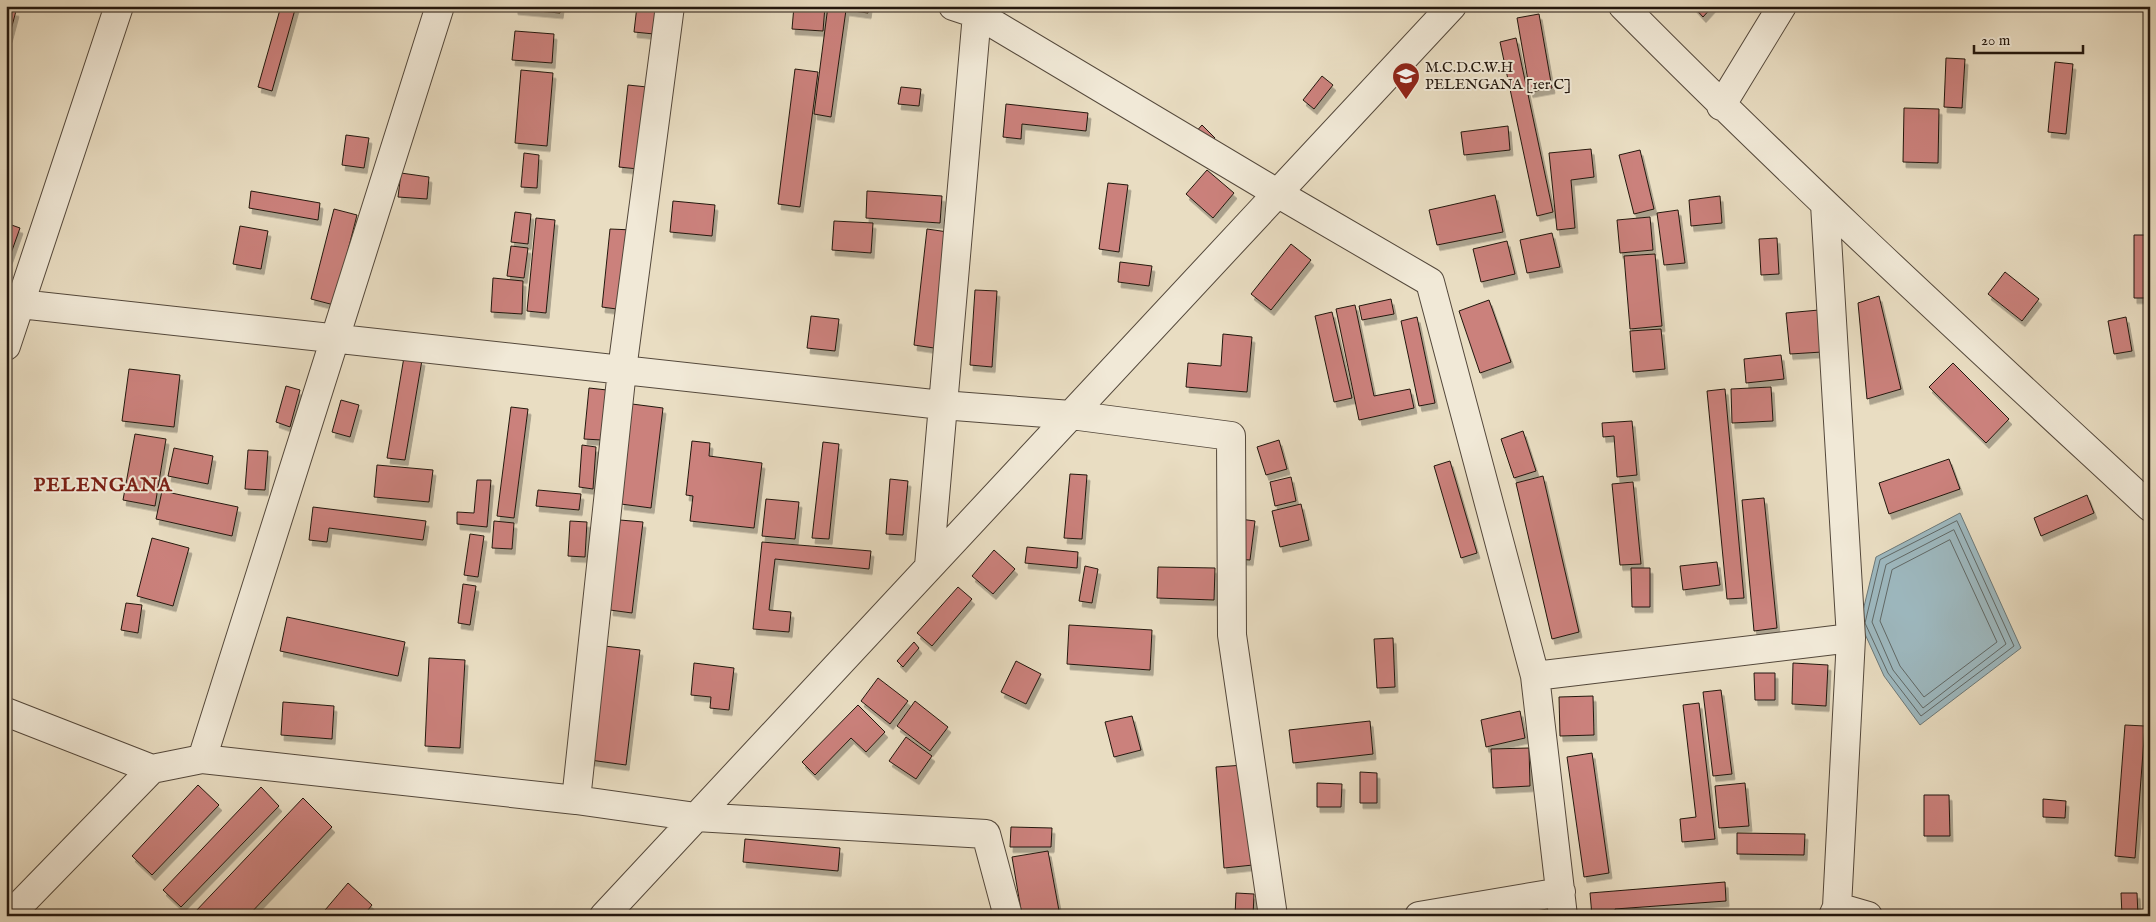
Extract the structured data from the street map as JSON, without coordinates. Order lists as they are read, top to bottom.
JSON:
{
  "districts": ["PELENGANA"],
  "places": {
    "school or university": ["M.C.D.C.W.H PELENGANA [1er C]"]
  },
  "scale_bar": "20 m"
}
